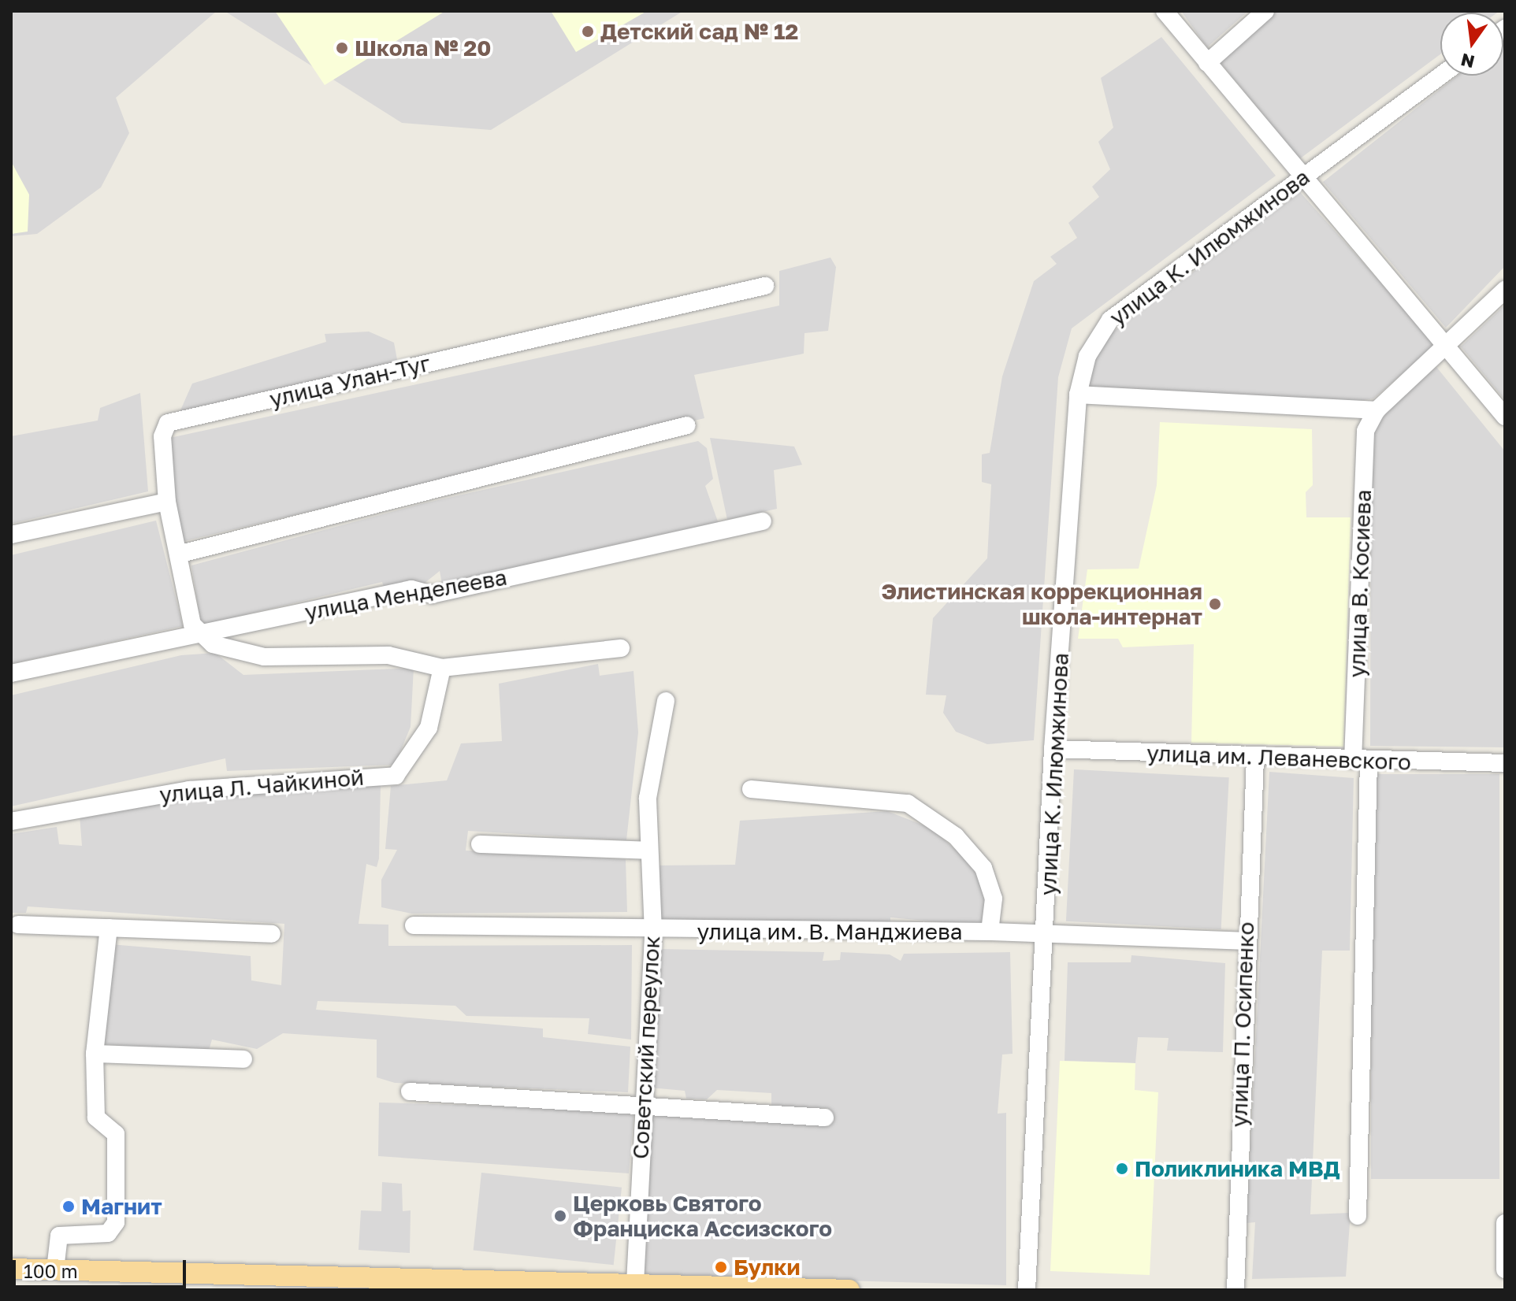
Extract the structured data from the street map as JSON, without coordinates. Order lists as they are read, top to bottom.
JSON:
{
  "streets": {
    "street": [
      "улица К. Илюмжинова",
      "улица Улан-Туг",
      "улица В. Косиева",
      "улица Менделеева",
      "улица им. Леваневского",
      "улица Л. Чайкиной",
      "улица им. В. Манджиева",
      "улица П. Осипенко",
      "Советский переулок"
    ]
  },
  "crossings": [
    ["улица К. Илюмжинова", "улица им. Леваневского"],
    ["улица К. Илюмжинова", "улица им. В. Манджиева"],
    ["улица В. Косиева", "улица им. Леваневского"],
    ["улица им. Леваневского", "улица П. Осипенко"],
    ["улица им. В. Манджиева", "улица П. Осипенко"],
    ["улица им. В. Манджиева", "Советский переулок"]
  ],
  "places": [
    "Детский сад № 12",
    "Школа № 20",
    "Элистинская коррекционная школа-интернат",
    "Поликлиника МВД",
    "Магнит",
    "Церковь Святого Франциска Ассизского",
    "Булки"
  ],
  "scale_bar": "100 m",
  "north": "bottom"
}
